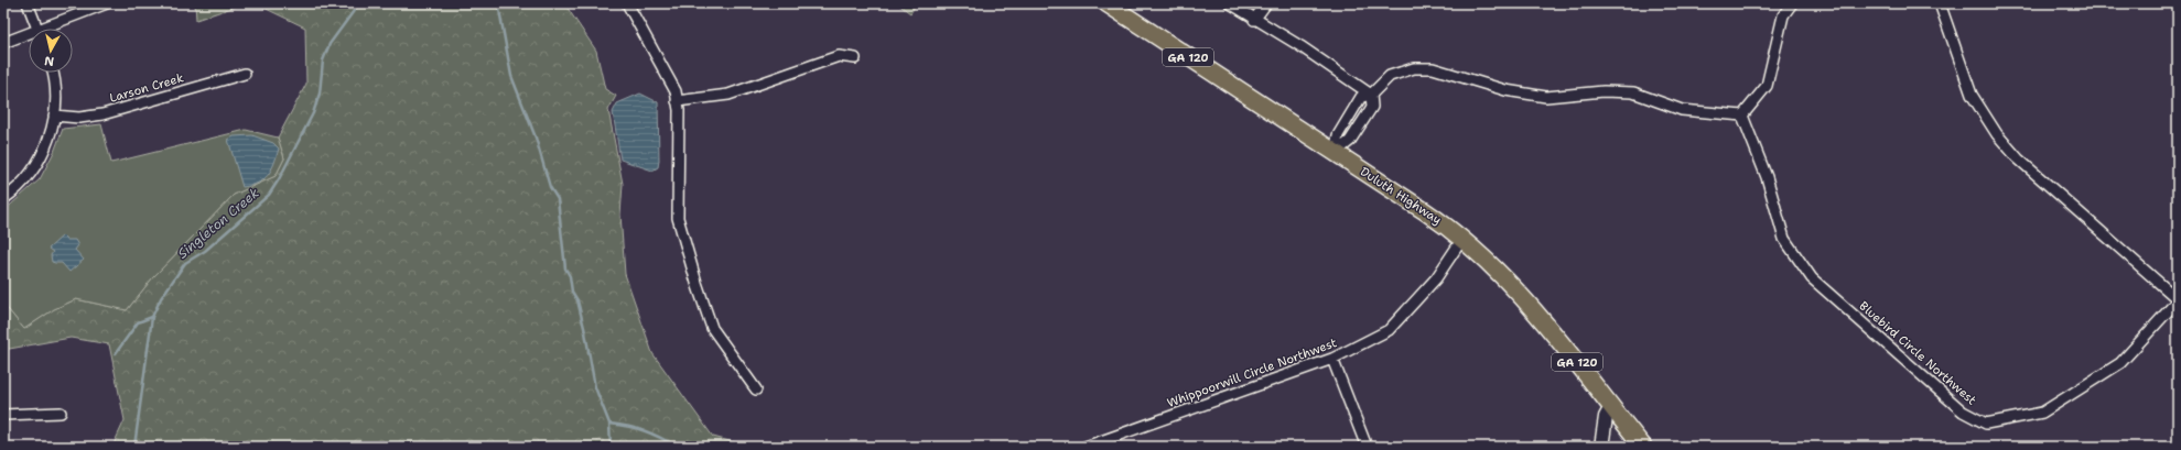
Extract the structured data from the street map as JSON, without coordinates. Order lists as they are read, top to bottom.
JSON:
{
  "streets": {
    "main road": ["GA 120", "Duluth Highway"],
    "street": ["Larson Creek", "Bluebird Circle Northwest", "Whippoorwill Circle Northwest"]
  },
  "crossings": [
    ["Duluth Highway", "Whippoorwill Circle Northwest"]
  ],
  "water": ["Singleton Creek"],
  "north": "bottom"
}
